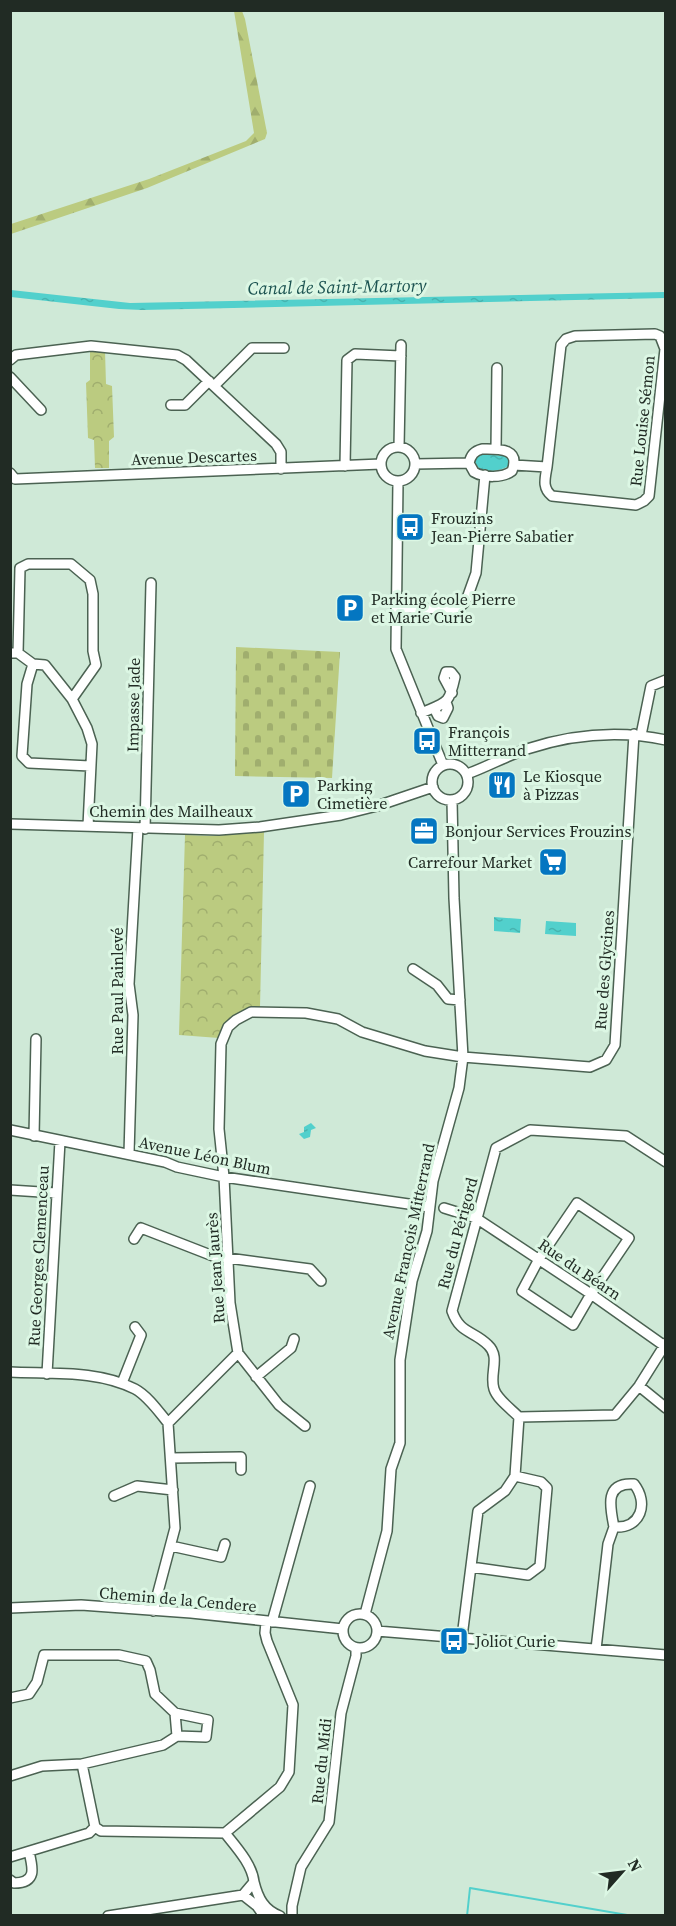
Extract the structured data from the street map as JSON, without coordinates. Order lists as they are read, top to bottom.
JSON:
{
  "streets": {
    "street": [
      "Rue Louise Sémon",
      "Avenue Descartes",
      "Impasse Jade",
      "Chemin des Mailheaux",
      "Rue des Glycines",
      "Rue Paul Painlevé",
      "Avenue Léon Blum",
      "Rue du Périgord",
      "Avenue François Mitterrand",
      "Rue Georges Clemenceau",
      "Rue Jean Jaurès",
      "Rue du Béarn",
      "Chemin de la Cendere",
      "Rue du Midi"
    ]
  },
  "crossings": [
    ["Impasse Jade", "Chemin des Mailheaux"],
    ["Impasse Jade", "Rue Paul Painlevé"],
    ["Chemin des Mailheaux", "Rue Paul Painlevé"],
    ["Chemin des Mailheaux", "Avenue François Mitterrand"],
    ["Rue des Glycines", "Avenue Léon Blum"],
    ["Rue des Glycines", "Avenue François Mitterrand"],
    ["Rue des Glycines", "Rue Jean Jaurès"],
    ["Rue Paul Painlevé", "Avenue Léon Blum"],
    ["Avenue Léon Blum", "Avenue François Mitterrand"],
    ["Avenue Léon Blum", "Rue Georges Clemenceau"],
    ["Avenue Léon Blum", "Rue Jean Jaurès"],
    ["Rue du Périgord", "Rue du Béarn"],
    ["Avenue François Mitterrand", "Chemin de la Cendere"],
    ["Avenue François Mitterrand", "Rue du Midi"],
    ["Chemin de la Cendere", "Rue du Midi"]
  ],
  "water": ["Canal de Saint-Martory"],
  "places": {
    "bus stop": ["Frouzins Jean-Pierre Sabatier", "François Mitterrand", "Joliot Curie"],
    "parking": ["Parking école Pierre et Marie Curie", "Parking Cimetière"],
    "restaurant": ["Le Kiosque à Pizzas"],
    "office": ["Bonjour Services Frouzins"],
    "supermarket": ["Carrefour Market"]
  },
  "north": "top right"
}
